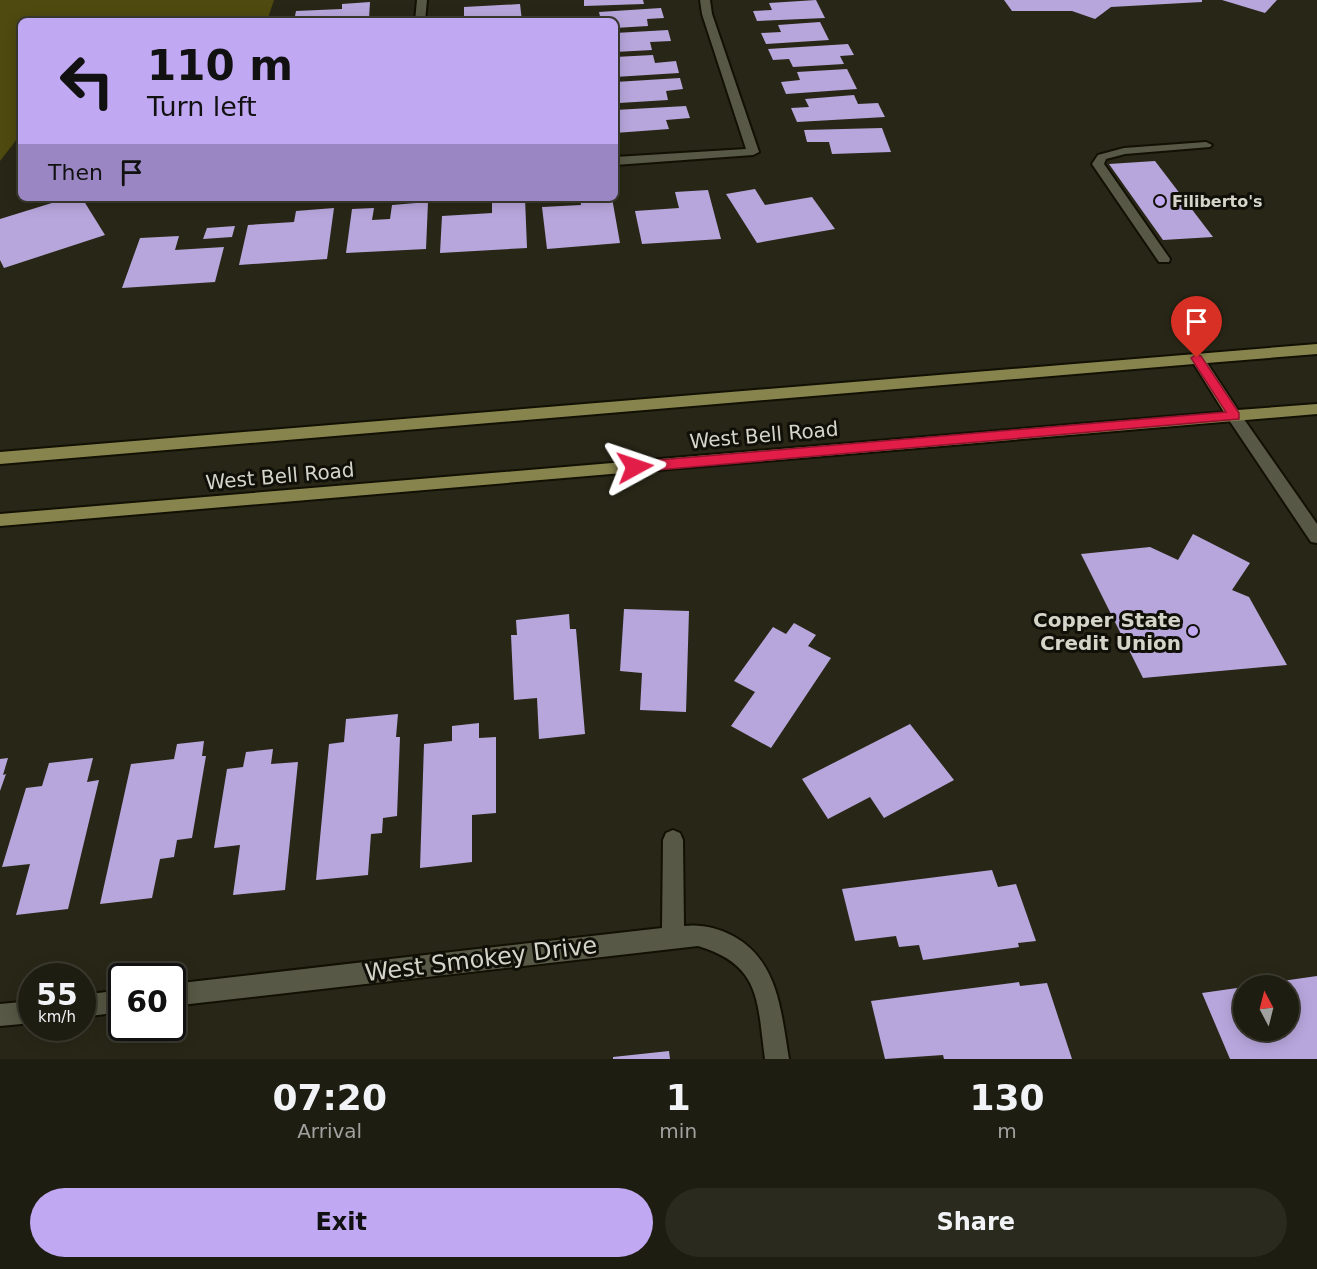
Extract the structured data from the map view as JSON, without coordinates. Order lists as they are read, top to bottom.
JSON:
{
  "streets": {
    "main road": ["West Bell Road"],
    "street": ["West Smokey Drive"]
  },
  "places": ["Filiberto's", "Copper State Credit Union"],
  "north": "top",
  "page": {
    "turn": ["110 m", "Turn left"],
    "then": "Then",
    "speed": "55 km/h",
    "limit": "60",
    "eta": [
      "07:20",
      "Arrival",
      "1",
      "min",
      "130",
      "m"
    ],
    "buttons": ["Exit", "Share"]
  }
}
